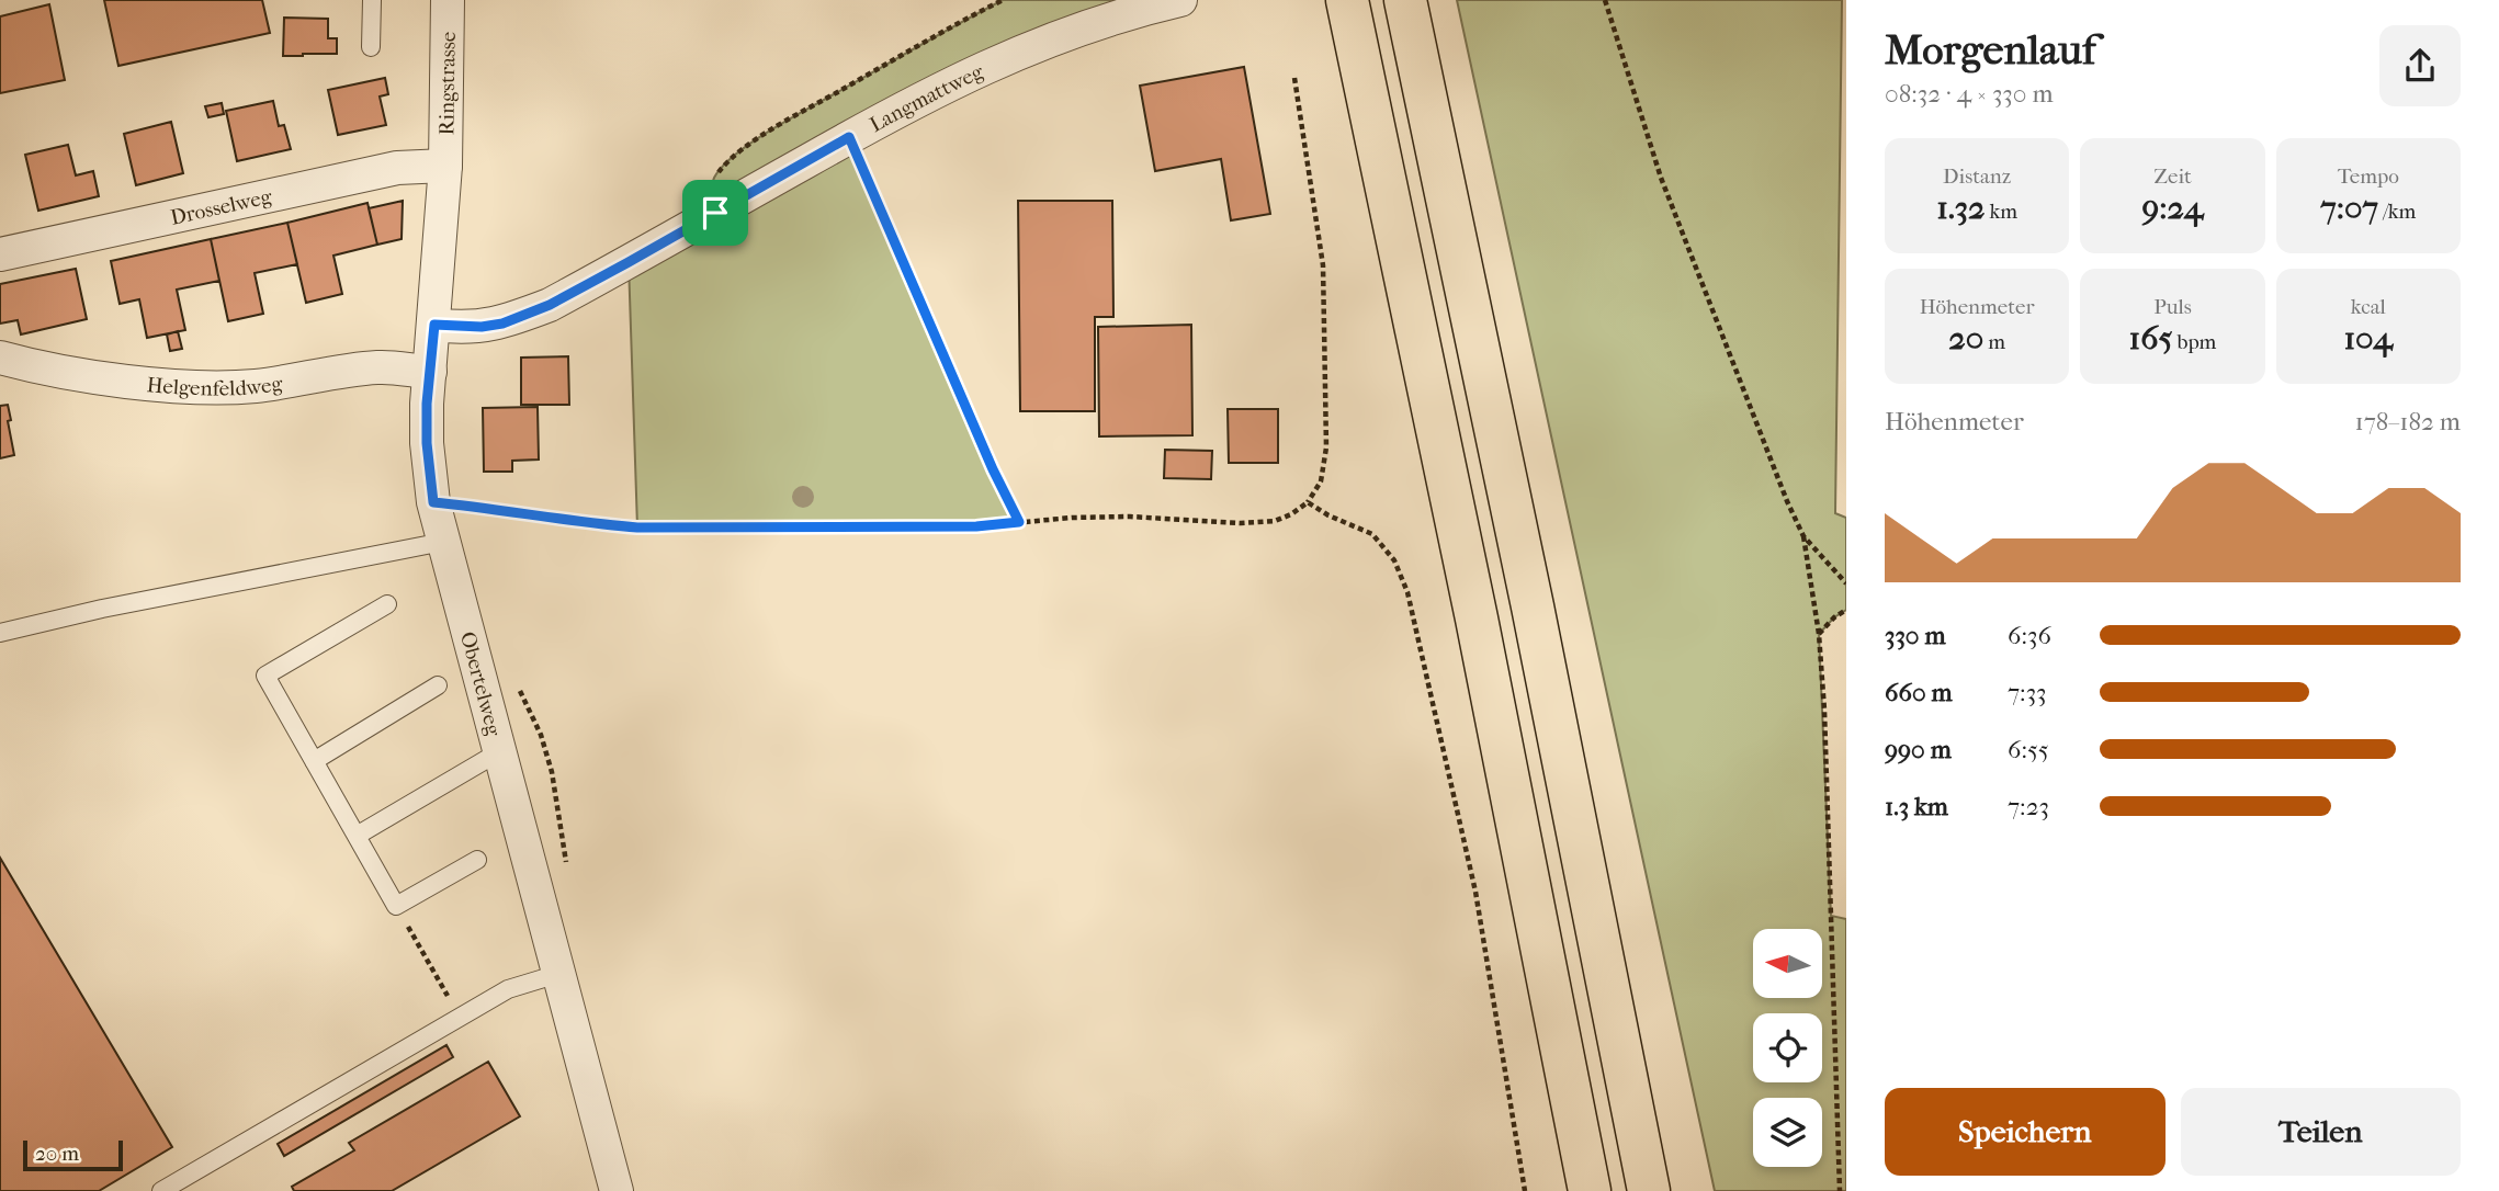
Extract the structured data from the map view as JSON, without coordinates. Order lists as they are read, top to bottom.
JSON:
{
  "streets": {
    "street": [
      "Ringstrasse",
      "Langmattweg",
      "Drosselweg",
      "Helgenfeldweg",
      "Obertelweg"
    ]
  },
  "crossings": [
    ["Ringstrasse", "Drosselweg"],
    ["Ringstrasse", "Obertelweg"],
    ["Langmattweg", "Obertelweg"],
    ["Drosselweg", "Obertelweg"],
    ["Helgenfeldweg", "Obertelweg"]
  ],
  "scale_bar": "20 m",
  "north": "left",
  "page": {
    "heading": ["Morgenlauf", "08:32 · 4 × 330 m"],
    "stats": [
      ["Distanz", "1.32 km"],
      ["Zeit", "9:24"],
      ["Tempo", "7:07 /km"],
      ["Höhenmeter", "20 m"],
      ["Puls", "165 bpm"],
      ["kcal", "104"]
    ],
    "chart": ["Höhenmeter", "178–182 m"],
    "list": [
      {
        "name": "330 m",
        "note": "6:36"
      },
      {
        "name": "660 m",
        "note": "7:33"
      },
      {
        "name": "990 m",
        "note": "6:55"
      },
      {
        "name": "1.3 km",
        "note": "7:23"
      }
    ],
    "buttons": ["Speichern", "Teilen"],
    "scale": "20 m"
  }
}
